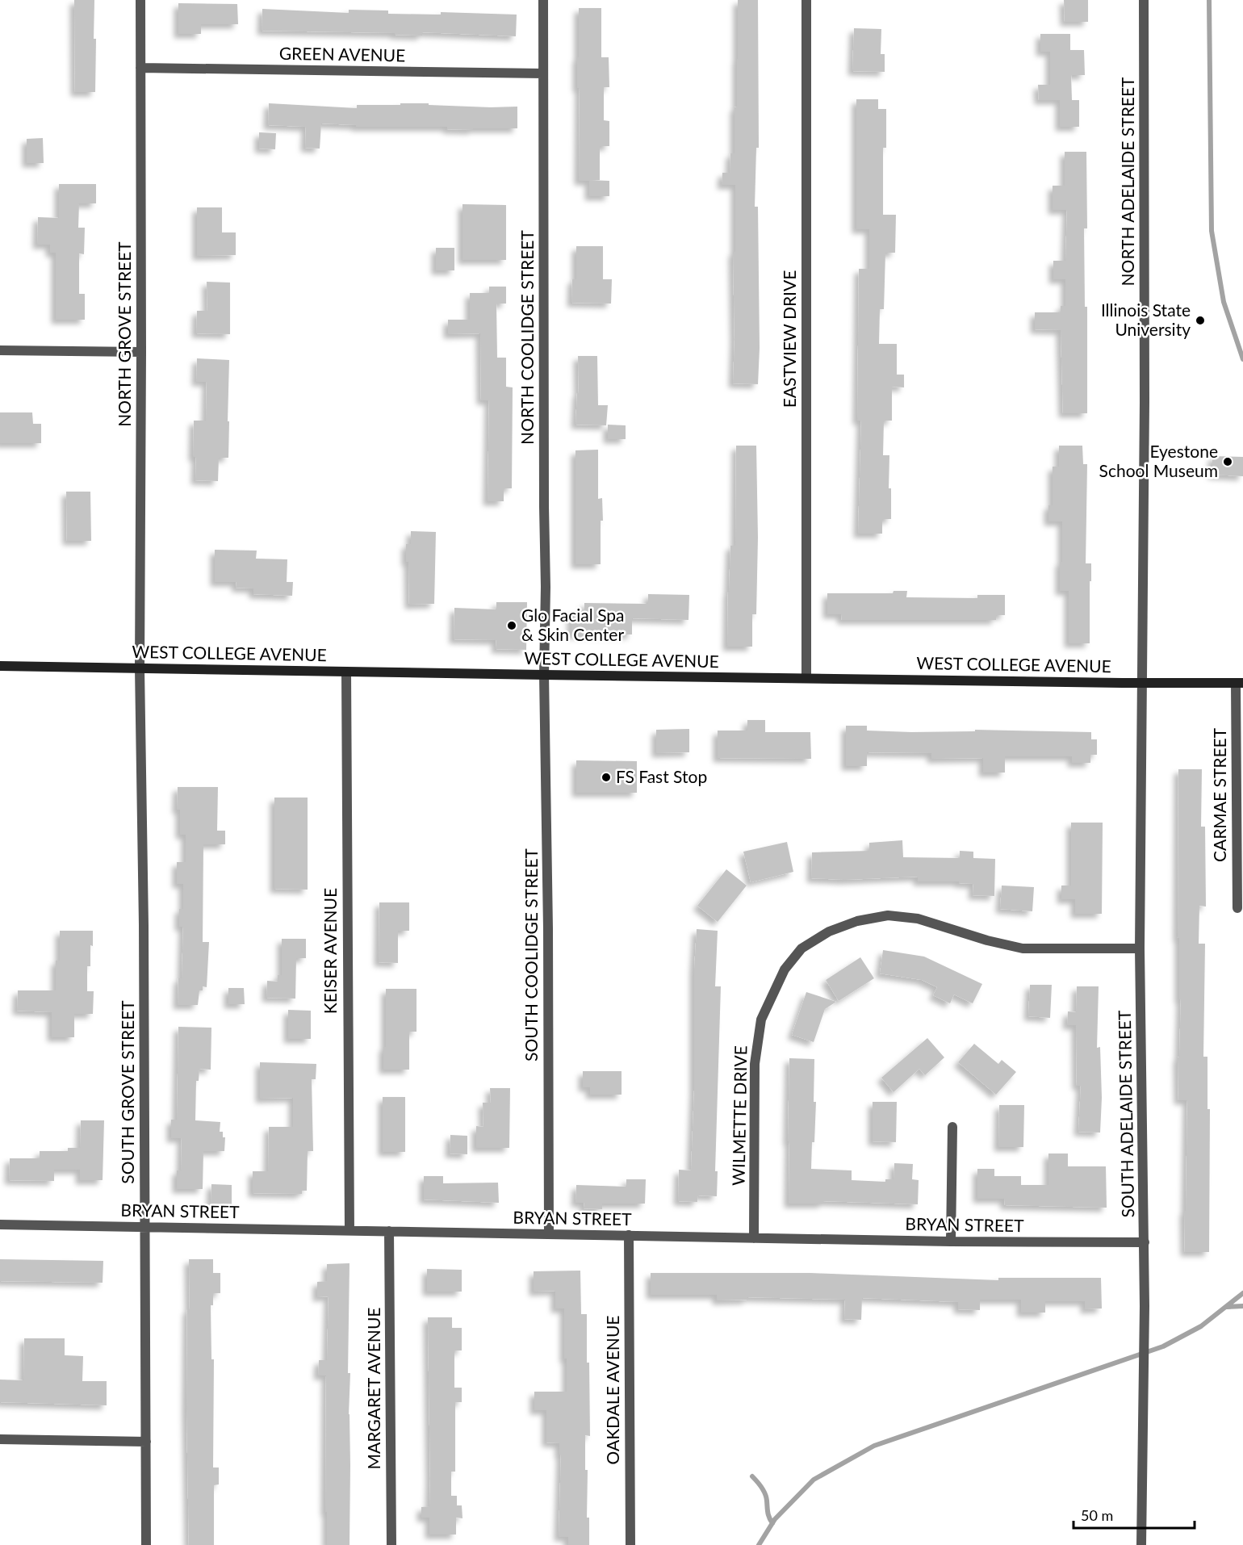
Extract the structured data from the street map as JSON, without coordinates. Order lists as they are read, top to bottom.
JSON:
{
  "streets": {
    "main road": ["WEST COLLEGE AVENUE"],
    "street": [
      "GREEN AVENUE",
      "NORTH ADELAIDE STREET",
      "NORTH GROVE STREET",
      "NORTH COOLIDGE STREET",
      "EASTVIEW DRIVE",
      "CARMAE STREET",
      "KEISER AVENUE",
      "SOUTH COOLIDGE STREET",
      "SOUTH GROVE STREET",
      "SOUTH ADELAIDE STREET",
      "WILMETTE DRIVE",
      "BRYAN STREET",
      "MARGARET AVENUE",
      "OAKDALE AVENUE"
    ]
  },
  "crossings": [
    ["GREEN AVENUE", "NORTH GROVE STREET"],
    ["GREEN AVENUE", "NORTH COOLIDGE STREET"],
    ["NORTH ADELAIDE STREET", "WEST COLLEGE AVENUE"],
    ["NORTH ADELAIDE STREET", "SOUTH ADELAIDE STREET"],
    ["NORTH GROVE STREET", "WEST COLLEGE AVENUE"],
    ["NORTH GROVE STREET", "SOUTH GROVE STREET"],
    ["NORTH COOLIDGE STREET", "WEST COLLEGE AVENUE"],
    ["NORTH COOLIDGE STREET", "SOUTH COOLIDGE STREET"],
    ["EASTVIEW DRIVE", "WEST COLLEGE AVENUE"],
    ["WEST COLLEGE AVENUE", "CARMAE STREET"],
    ["WEST COLLEGE AVENUE", "KEISER AVENUE"],
    ["WEST COLLEGE AVENUE", "SOUTH COOLIDGE STREET"],
    ["WEST COLLEGE AVENUE", "SOUTH GROVE STREET"],
    ["WEST COLLEGE AVENUE", "SOUTH ADELAIDE STREET"],
    ["KEISER AVENUE", "BRYAN STREET"],
    ["SOUTH COOLIDGE STREET", "BRYAN STREET"],
    ["SOUTH GROVE STREET", "BRYAN STREET"],
    ["SOUTH ADELAIDE STREET", "WILMETTE DRIVE"],
    ["SOUTH ADELAIDE STREET", "BRYAN STREET"],
    ["WILMETTE DRIVE", "BRYAN STREET"],
    ["BRYAN STREET", "MARGARET AVENUE"],
    ["BRYAN STREET", "OAKDALE AVENUE"]
  ],
  "places": [
    "Illinois State University",
    "Eyestone School Museum",
    "Glo Facial Spa & Skin Center",
    "FS Fast Stop"
  ],
  "scale_bar": "50 m"
}
